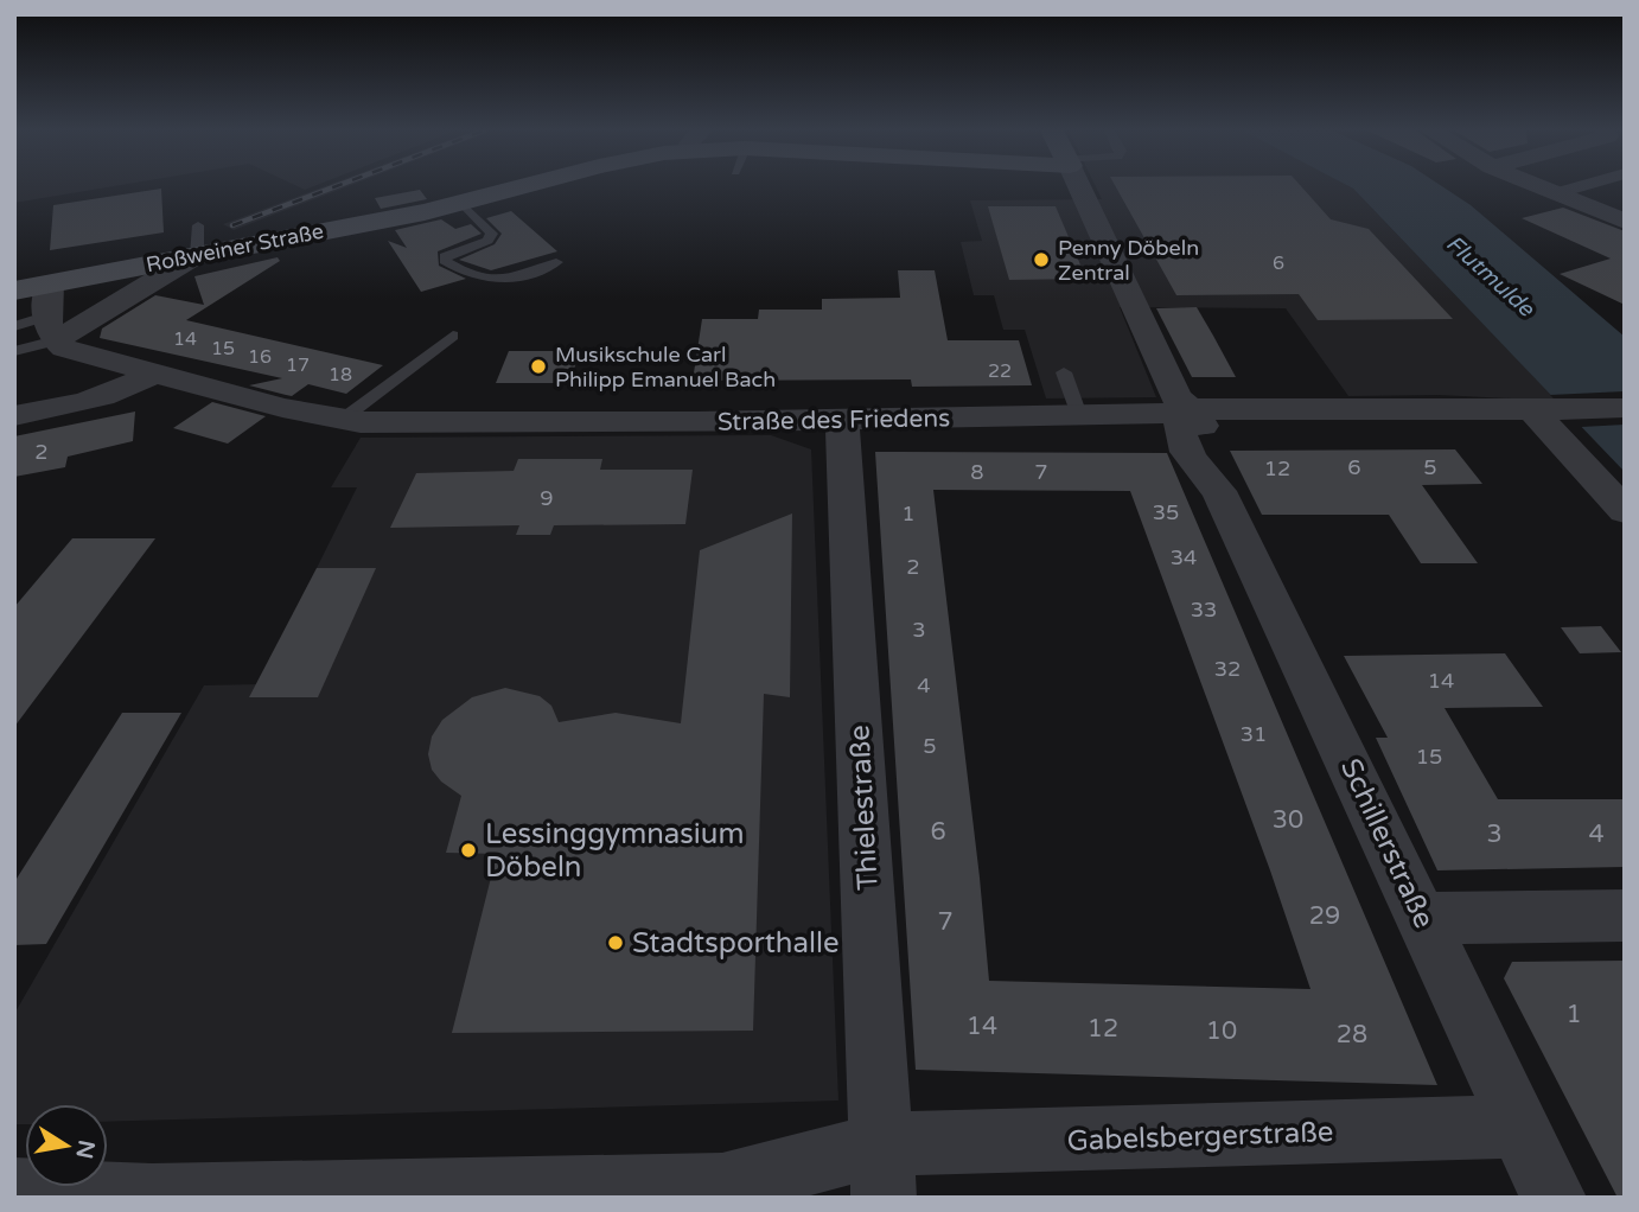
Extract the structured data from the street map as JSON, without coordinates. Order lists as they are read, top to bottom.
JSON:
{
  "streets": {
    "main road": ["Roßweiner Straße"],
    "street": [
      "Straße des Friedens",
      "Thielestraße",
      "Schillerstraße",
      "Gabelsbergerstraße"
    ]
  },
  "crossings": [
    ["Straße des Friedens", "Thielestraße"],
    ["Straße des Friedens", "Schillerstraße"],
    ["Thielestraße", "Gabelsbergerstraße"],
    ["Schillerstraße", "Gabelsbergerstraße"]
  ],
  "water": ["Flutmulde"],
  "places": [
    "Penny Döbeln Zentral",
    "Musikschule Carl Philipp Emanuel Bach",
    "Lessinggymnasium Döbeln",
    "Stadtsporthalle"
  ],
  "house_numbers": [
    "6",
    "14",
    "15",
    "16",
    "17",
    "22",
    "18",
    "2",
    "6",
    "5",
    "12",
    "8",
    "7",
    "9",
    "35",
    "1",
    "34",
    "2",
    "33",
    "3",
    "32",
    "14",
    "4",
    "31",
    "5",
    "15",
    "30",
    "6",
    "3",
    "4",
    "29",
    "7",
    "1",
    "14",
    "12",
    "10",
    "28"
  ],
  "north": "right"
}
